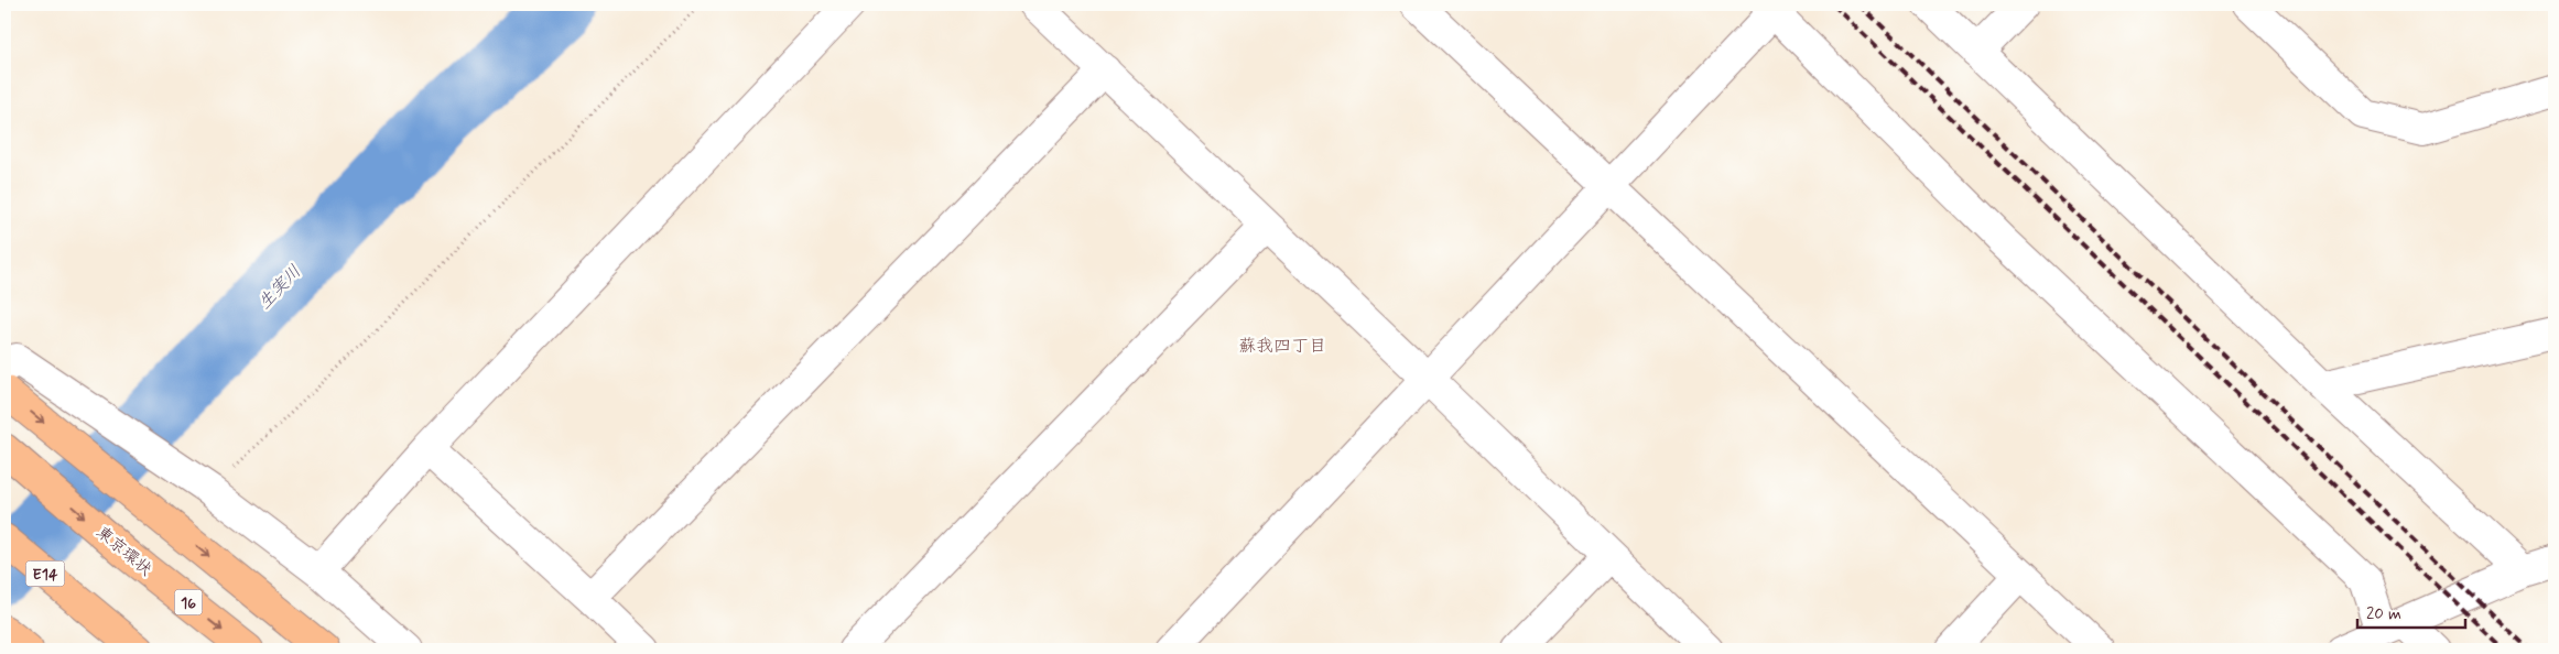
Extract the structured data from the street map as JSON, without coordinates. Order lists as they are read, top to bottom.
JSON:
{
  "streets": {
    "highway": ["東京環状", "E14", "16"]
  },
  "districts": ["蘇我四丁目"],
  "water": ["生実川"],
  "scale_bar": "20 m"
}
